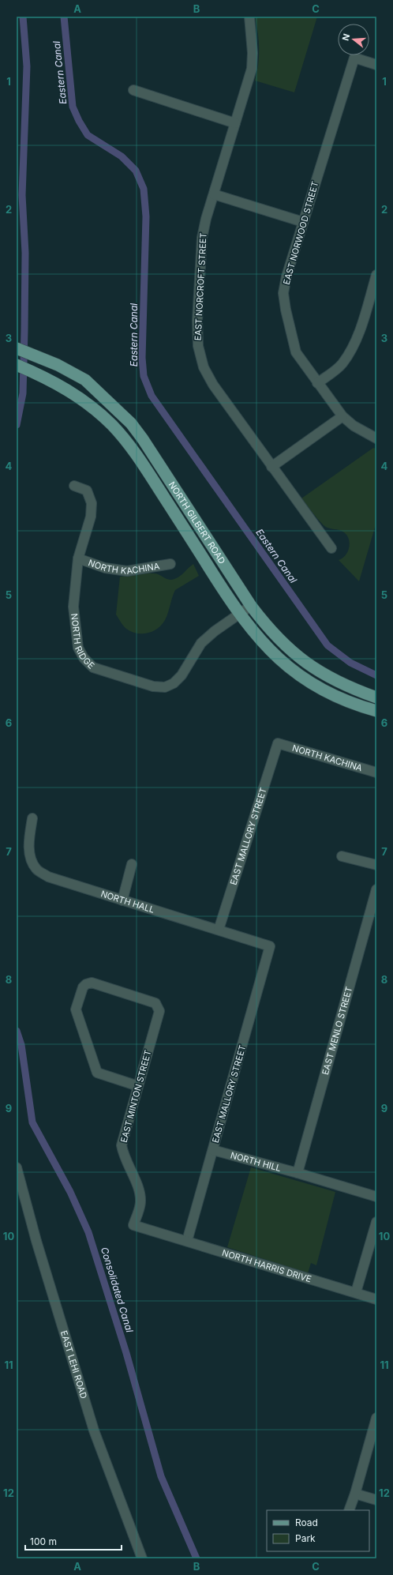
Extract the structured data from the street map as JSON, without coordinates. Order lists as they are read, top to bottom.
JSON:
{
  "streets": {
    "main road": ["NORTH GILBERT ROAD"],
    "street": [
      "EAST NORWOOD STREET",
      "EAST NORCROFT STREET",
      "NORTH KACHINA",
      "NORTH RIDGE",
      "EAST MALLORY STREET",
      "NORTH HALL",
      "EAST MENLO STREET",
      "EAST MINTON STREET",
      "NORTH HILL",
      "NORTH HARRIS DRIVE",
      "EAST LEHI ROAD"
    ]
  },
  "crossings": [
    ["NORTH GILBERT ROAD", "NORTH RIDGE"],
    ["NORTH KACHINA", "NORTH RIDGE"],
    ["NORTH KACHINA", "EAST MALLORY STREET"],
    ["EAST MALLORY STREET", "NORTH HALL"],
    ["EAST MALLORY STREET", "NORTH HILL"],
    ["EAST MALLORY STREET", "NORTH HARRIS DRIVE"],
    ["EAST MENLO STREET", "NORTH HILL"],
    ["EAST MINTON STREET", "NORTH HARRIS DRIVE"]
  ],
  "water": ["Eastern Canal", "Consolidated Canal"],
  "legend": ["Road", "Park"],
  "scale_bar": "100 m",
  "north": "left",
  "grid": {
    "columns": ["A", "B", "C"],
    "rows": [
      "1",
      "2",
      "3",
      "4",
      "5",
      "6",
      "7",
      "8",
      "9",
      "10",
      "11",
      "12"
    ]
  }
}
